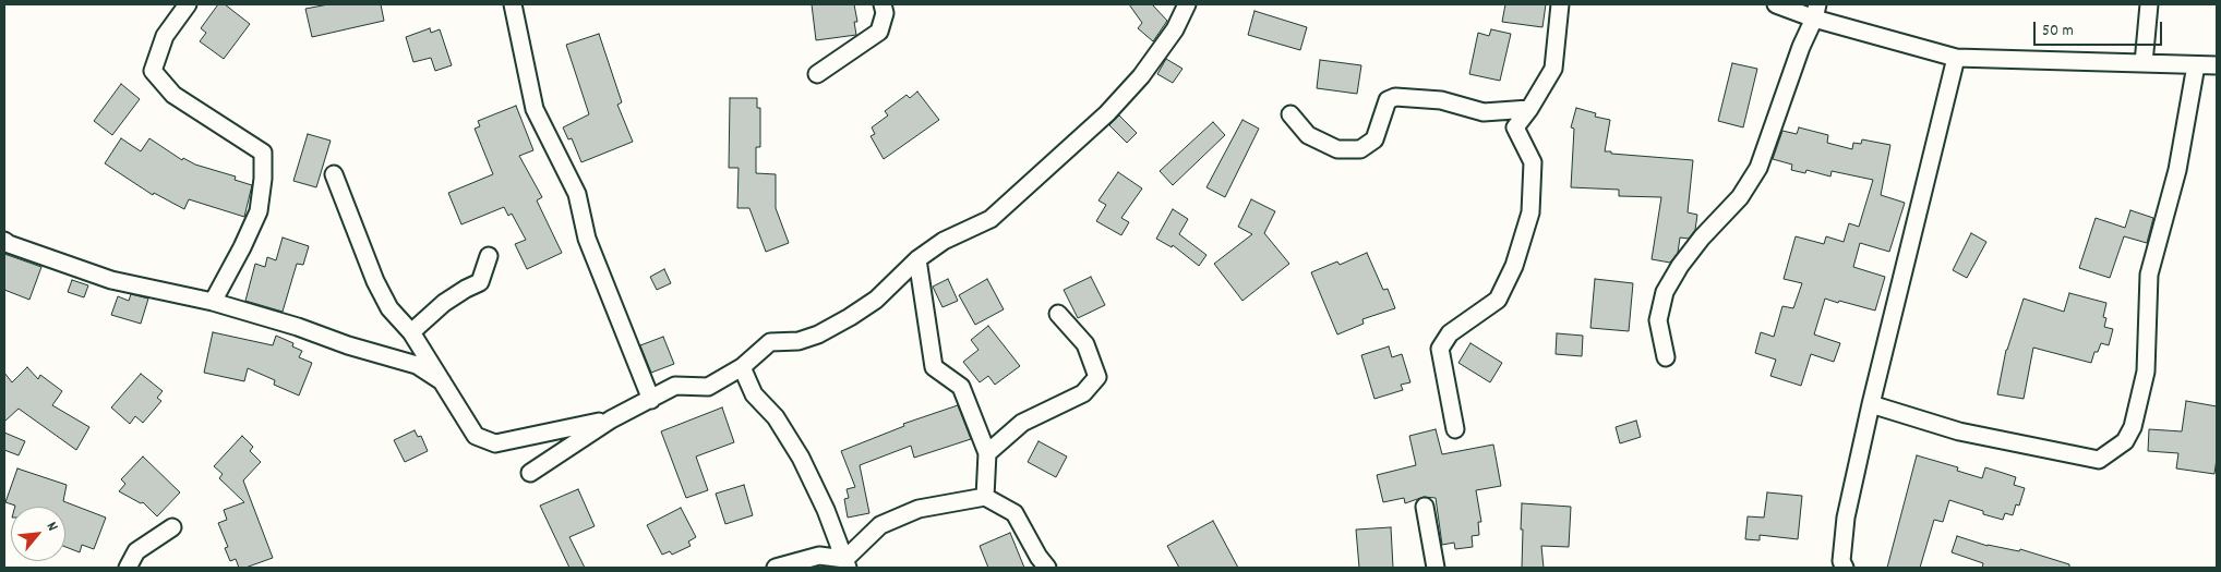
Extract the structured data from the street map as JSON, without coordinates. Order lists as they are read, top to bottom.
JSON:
{
  "scale_bar": "50 m",
  "north": "top right"
}
